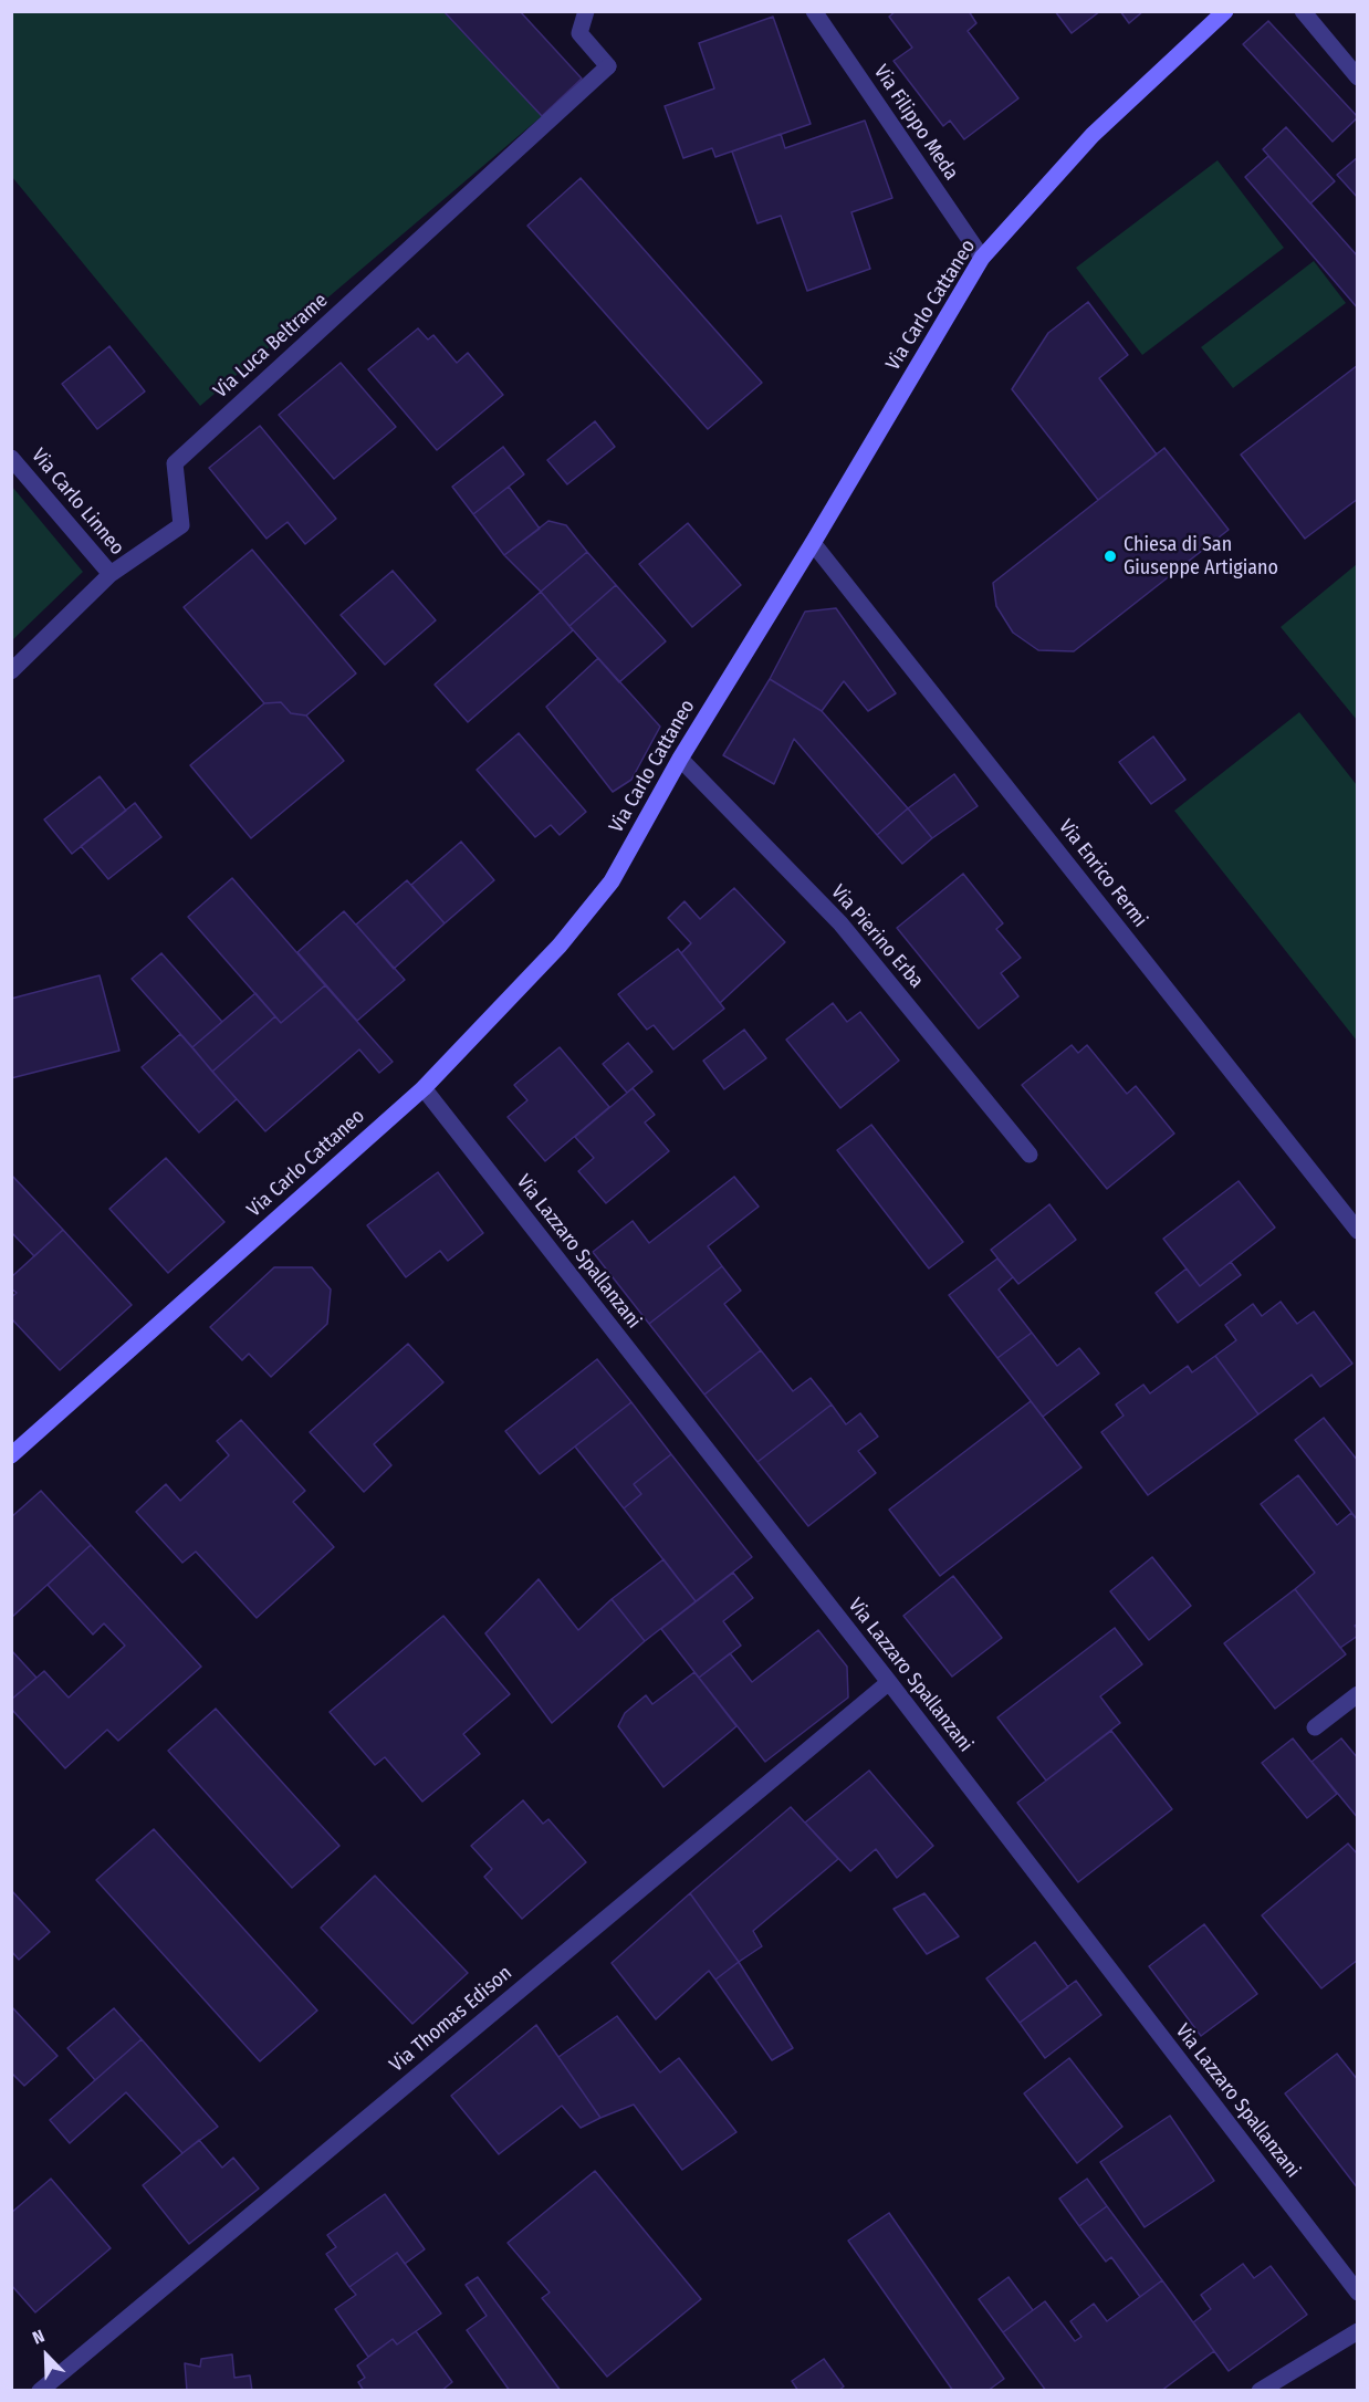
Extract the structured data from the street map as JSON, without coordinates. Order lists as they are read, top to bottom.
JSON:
{
  "streets": {
    "street": [
      "Via Filippo Meda",
      "Via Carlo Cattaneo",
      "Via Luca Beltrame",
      "Via Carlo Linneo",
      "Via Enrico Fermi",
      "Via Pierino Erba",
      "Via Lazzaro Spallanzani",
      "Via Thomas Edison"
    ]
  },
  "crossings": [
    ["Via Filippo Meda", "Via Carlo Cattaneo"],
    ["Via Carlo Cattaneo", "Via Enrico Fermi"],
    ["Via Carlo Cattaneo", "Via Pierino Erba"],
    ["Via Carlo Cattaneo", "Via Lazzaro Spallanzani"],
    ["Via Luca Beltrame", "Via Carlo Linneo"],
    ["Via Lazzaro Spallanzani", "Via Thomas Edison"]
  ],
  "places": ["Chiesa di San Giuseppe Artigiano"],
  "north": "top left"
}
